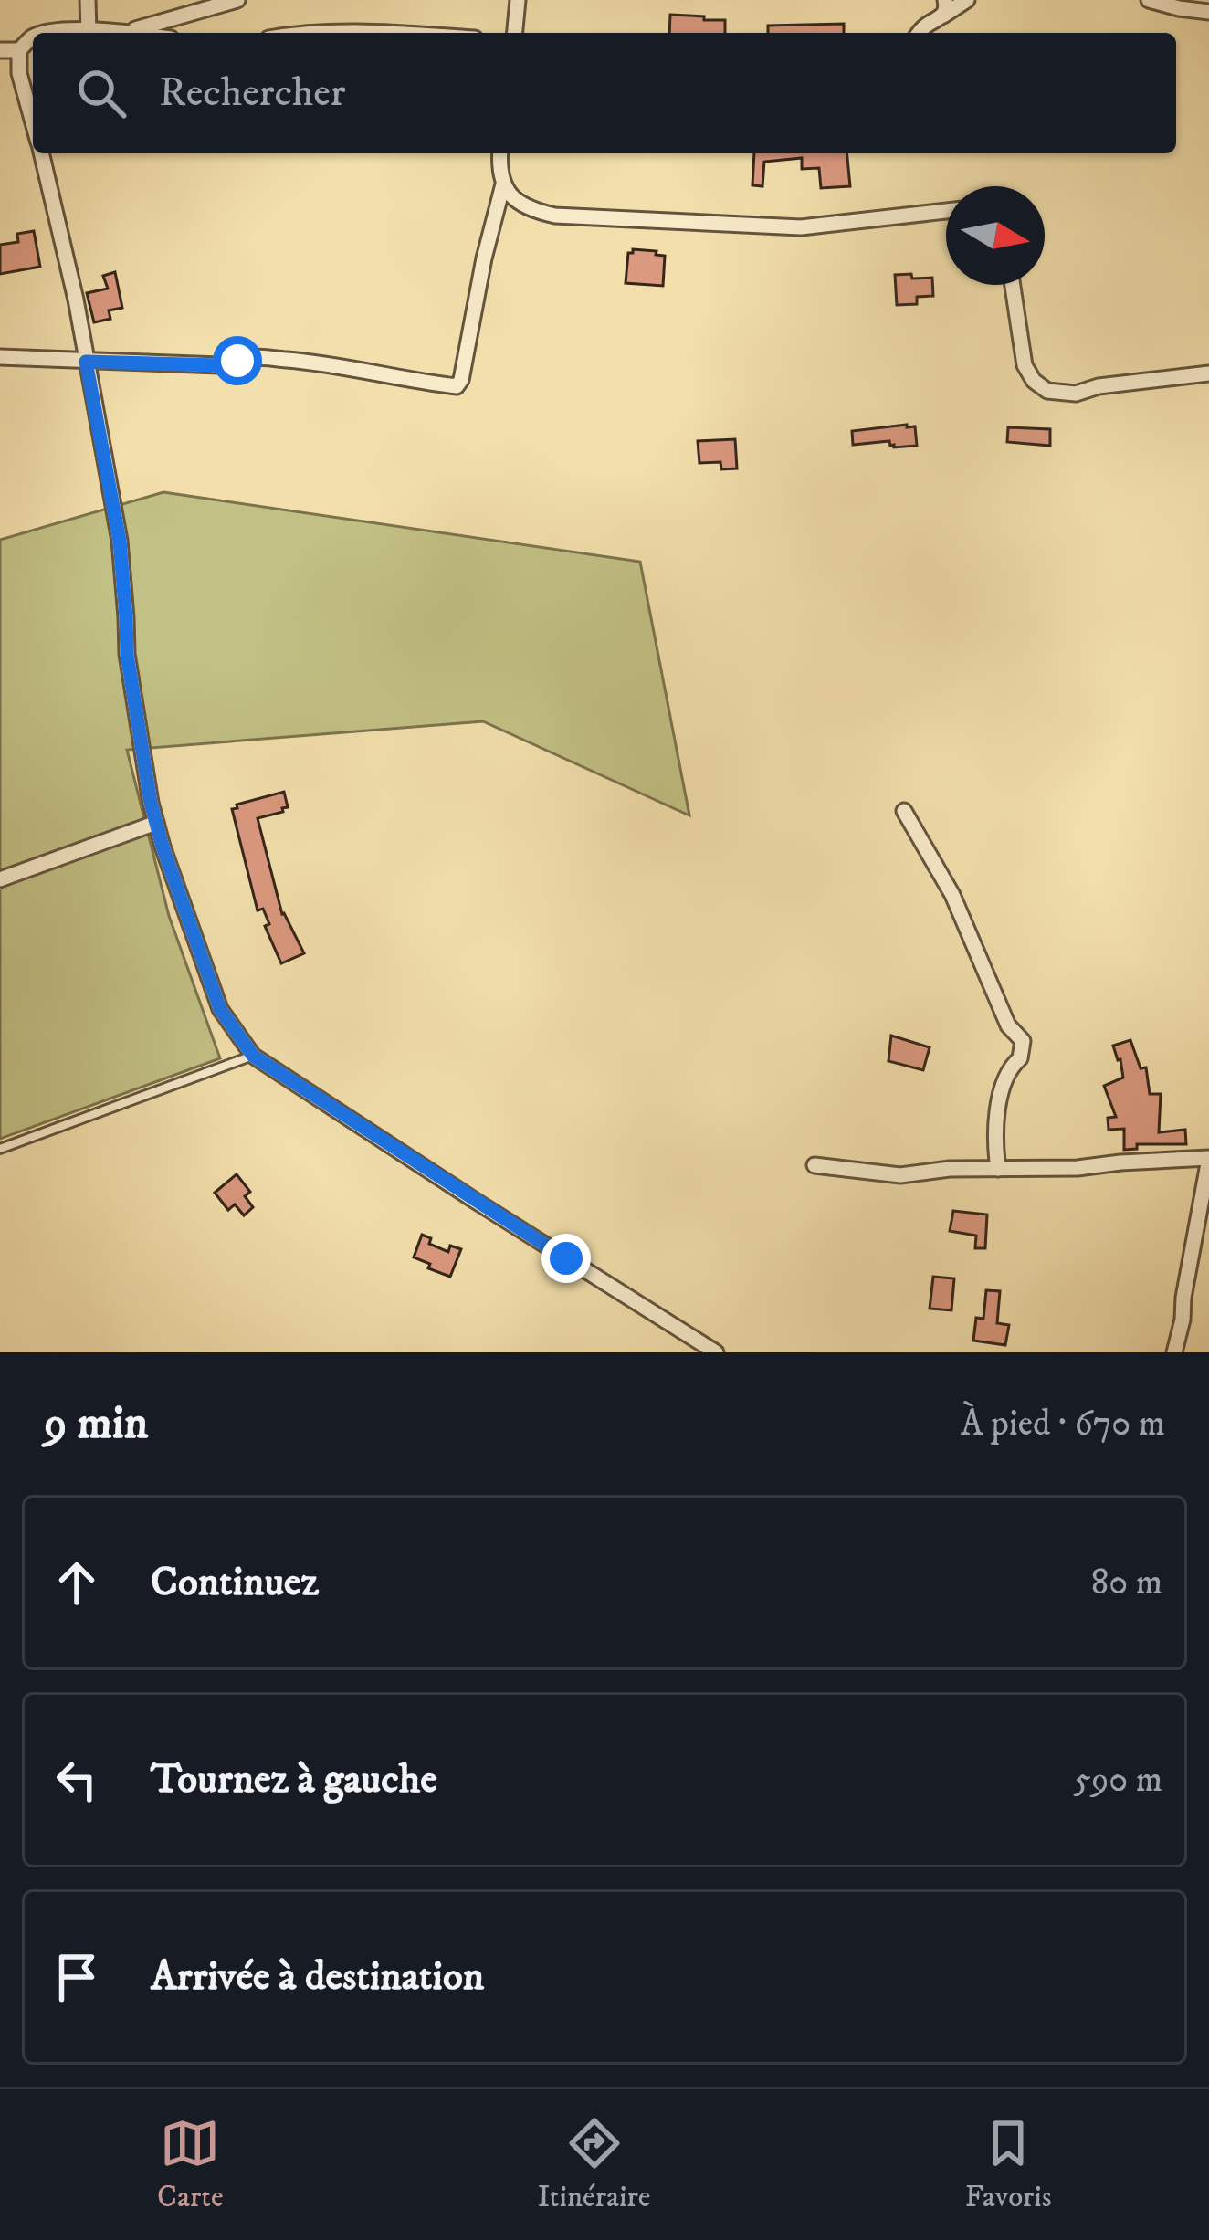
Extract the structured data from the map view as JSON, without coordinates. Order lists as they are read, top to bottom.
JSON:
{
  "north": "right",
  "page": {
    "search": "Rechercher",
    "heading": ["9 min", "À pied · 670 m"],
    "list": [
      ["Continuez", "80 m"],
      ["Tournez à gauche", "590 m"],
      "Arrivée à destination"
    ],
    "nav": ["Carte", "Itinéraire", "Favoris"]
  }
}
